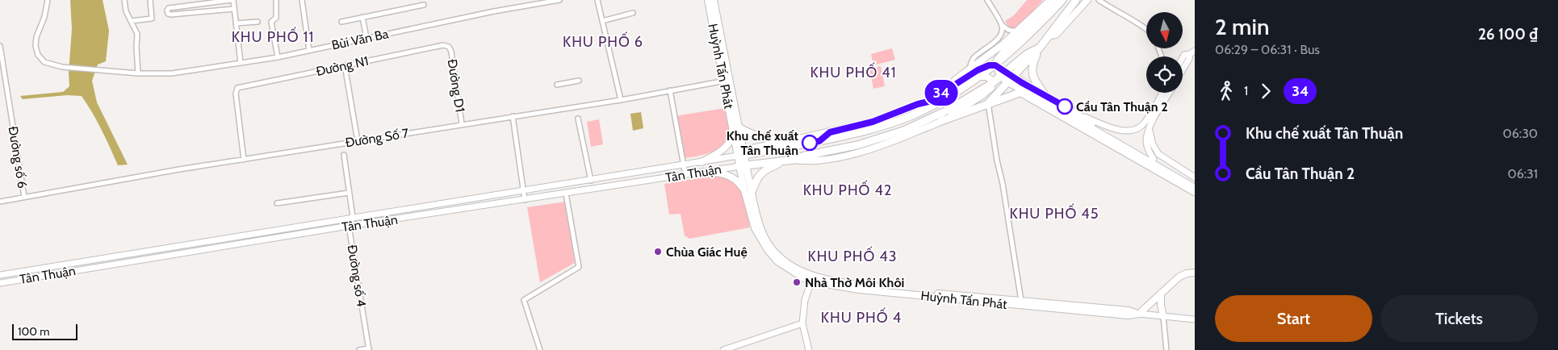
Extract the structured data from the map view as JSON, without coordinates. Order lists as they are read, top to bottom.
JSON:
{
  "streets": {
    "main road": ["Huỳnh Tấn Phát"],
    "street": [
      "Bùi Văn Ba",
      "Đường N1",
      "Đường D1",
      "Đường Số 7",
      "Đường số 6",
      "Tân Thuận",
      "Đường số 4"
    ]
  },
  "crossings": [
    ["Đường N1", "Đường D1"],
    ["Đường N1", "Đường Số 7"],
    ["Huỳnh Tấn Phát", "Đường Số 7"],
    ["Huỳnh Tấn Phát", "Tân Thuận"],
    ["Đường D1", "Đường Số 7"],
    ["Đường Số 7", "Đường số 6"],
    ["Tân Thuận", "Đường số 4"]
  ],
  "districts": [
    "KHU PHỐ 11",
    "KHU PHỐ 6",
    "KHU PHỐ 41",
    "KHU PHỐ 42",
    "KHU PHỐ 45",
    "KHU PHỐ 43",
    "KHU PHỐ 4"
  ],
  "places": [
    "Cầu Tân Thuận 2",
    "Khu chế xuất Tân Thuận",
    "Chùa Giác Huệ",
    "Nhà Thờ Môi Khôi"
  ],
  "lines": ["bus line 34"],
  "scale_bar": "100 m",
  "north": "bottom",
  "page": {
    "on_map": "34",
    "heading": ["2 min", "06:29 – 06:31 · Bus", "26 100 ₫"],
    "legs": ["1", "34"],
    "list": [
      {
        "name": "Khu chế xuất Tân Thuận",
        "value": "06:30"
      },
      {
        "name": "Cầu Tân Thuận 2",
        "value": "06:31"
      }
    ],
    "buttons": ["Start", "Tickets"],
    "scale": "100 m"
  }
}
